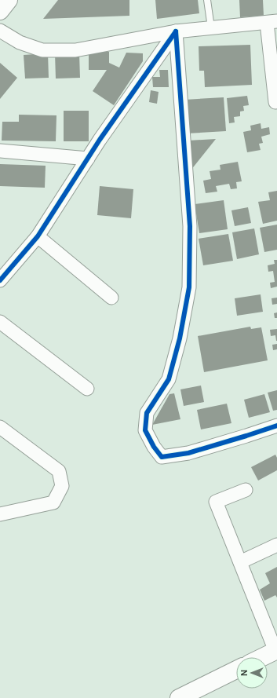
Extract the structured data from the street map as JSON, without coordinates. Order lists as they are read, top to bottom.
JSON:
{
  "north": "left"
}
